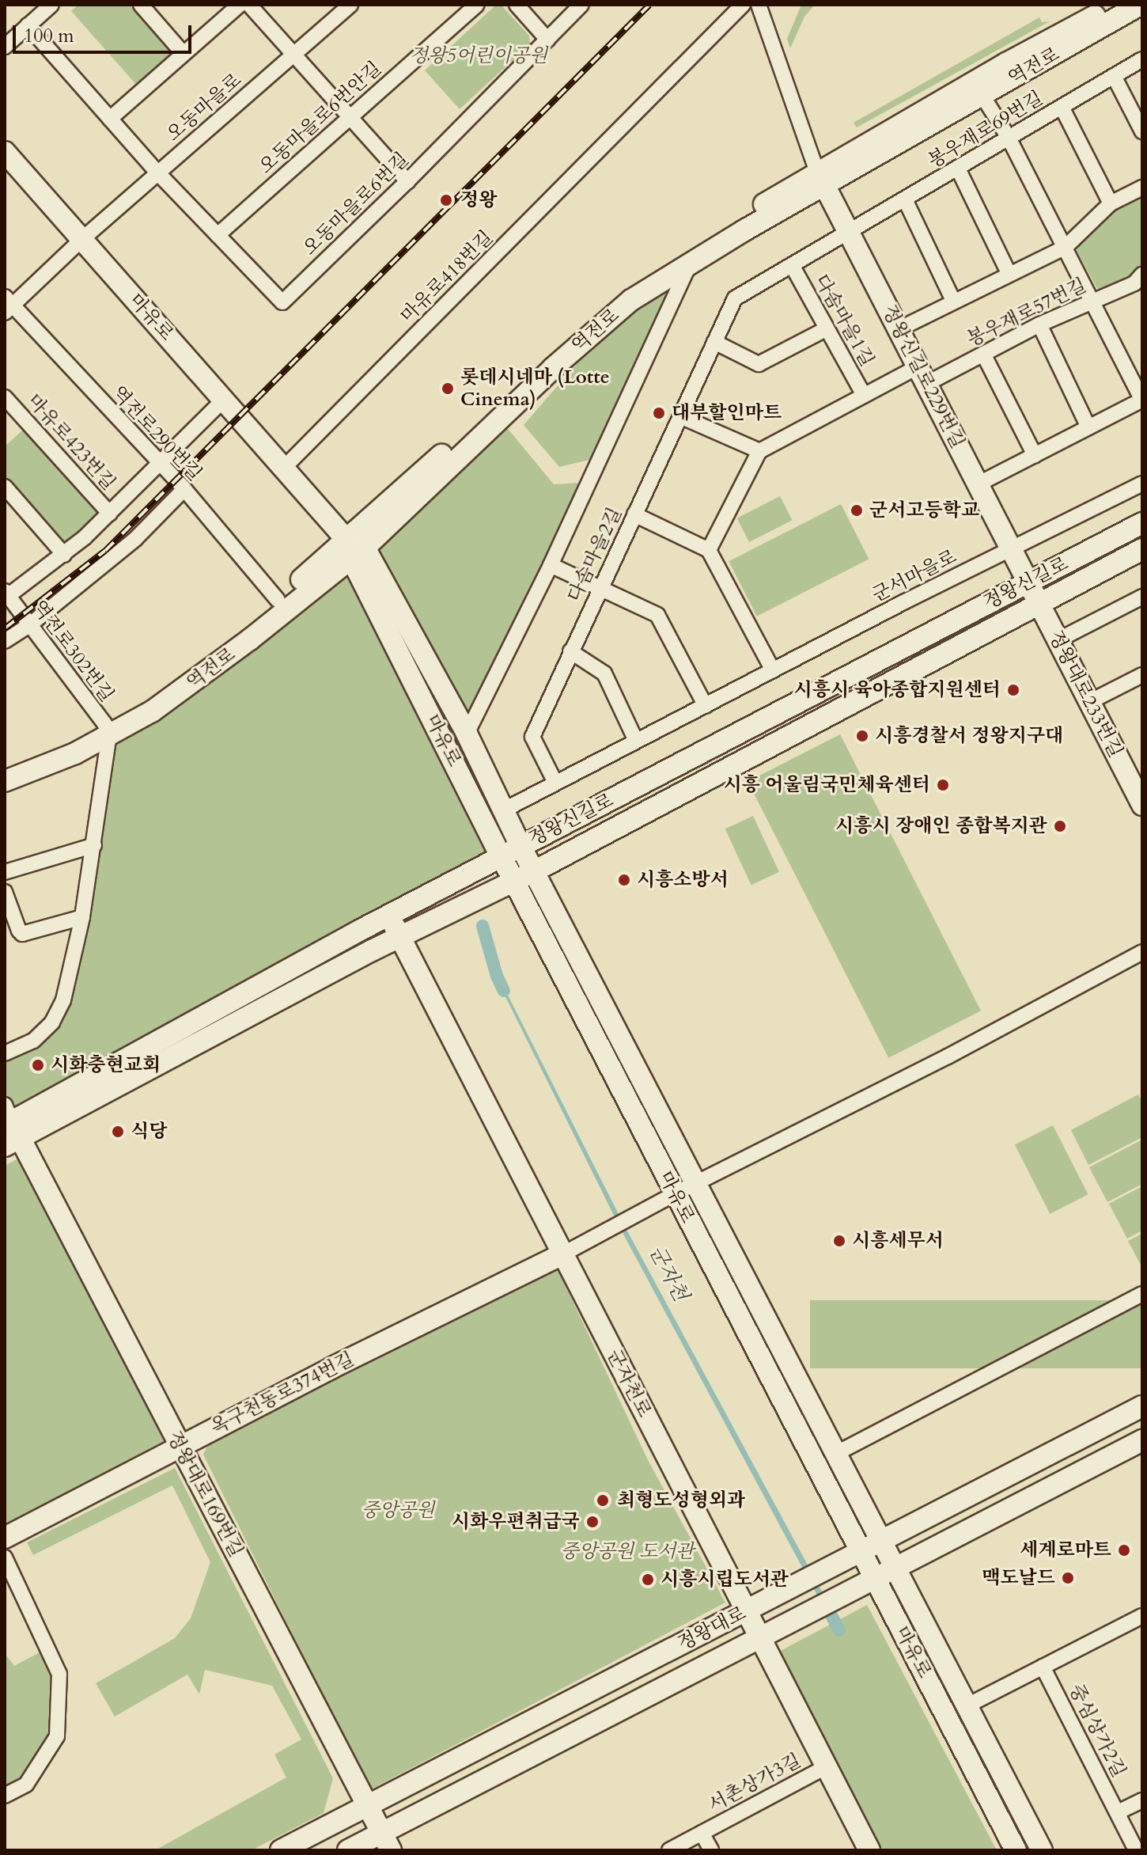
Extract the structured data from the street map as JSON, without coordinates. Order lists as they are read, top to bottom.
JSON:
{
  "streets": {
    "street": [
      "역전로",
      "오동마을로",
      "오동마을로6번안길",
      "봉우재로69번길",
      "오동마을로6번길",
      "마유로418번길",
      "봉우재로57번길",
      "마유로",
      "다솜마을1길",
      "정왕신길로229번길",
      "역전로290번길",
      "마유로423번길",
      "다솜마을2길",
      "군서마을로",
      "정왕신길로",
      "역전로302번길",
      "정왕대로233번길",
      "군자천로",
      "옥구천동로374번길",
      "정왕대로169번길",
      "정왕대로",
      "중심상가2길",
      "서촌상가3길"
    ]
  },
  "crossings": [
    ["역전로", "마유로"],
    ["역전로", "정왕신길로229번길"],
    ["역전로", "역전로290번길"],
    ["역전로", "역전로302번길"],
    ["오동마을로", "오동마을로6번길"],
    ["오동마을로", "마유로"],
    ["오동마을로", "역전로290번길"],
    ["오동마을로6번안길", "오동마을로6번길"],
    ["봉우재로69번길", "정왕신길로229번길"],
    ["봉우재로69번길", "다솜마을2길"],
    ["마유로418번길", "마유로"],
    ["봉우재로57번길", "다솜마을1길"],
    ["봉우재로57번길", "정왕신길로229번길"],
    ["마유로", "마유로423번길"],
    ["마유로", "군서마을로"],
    ["마유로", "정왕신길로"],
    ["마유로", "정왕대로"],
    ["다솜마을1길", "정왕신길로229번길"],
    ["다솜마을1길", "다솜마을2길"],
    ["정왕신길로229번길", "다솜마을2길"],
    ["정왕신길로229번길", "군서마을로"],
    ["정왕신길로229번길", "정왕신길로"],
    ["정왕신길로229번길", "정왕대로233번길"],
    ["역전로290번길", "마유로423번길"],
    ["마유로423번길", "역전로302번길"],
    ["다솜마을2길", "군서마을로"],
    ["정왕신길로", "정왕대로233번길"],
    ["정왕신길로", "군자천로"],
    ["정왕신길로", "정왕대로169번길"],
    ["군자천로", "옥구천동로374번길"],
    ["군자천로", "정왕대로"],
    ["군자천로", "서촌상가3길"],
    ["옥구천동로374번길", "정왕대로169번길"],
    ["정왕대로169번길", "정왕대로"]
  ],
  "water": ["군자천"],
  "parks": ["정왕5어린이공원", "중앙공원", "중앙공원 도서관"],
  "places": [
    "정왕",
    "롯데시네마 (Lotte Cinema)",
    "대부할인마트",
    "군서고등학교",
    "시흥시 육아종합지원센터",
    "시흥경찰서 정왕지구대",
    "시흥 어울림국민체육센터",
    "시흥시 장애인 종합복지관",
    "시흥소방서",
    "시화충현교회",
    "식당",
    "시흥세무서",
    "최형도성형외과",
    "시화우편취급국",
    "세계로마트",
    "맥도날드",
    "시흥시립도서관"
  ],
  "scale_bar": "100 m"
}
